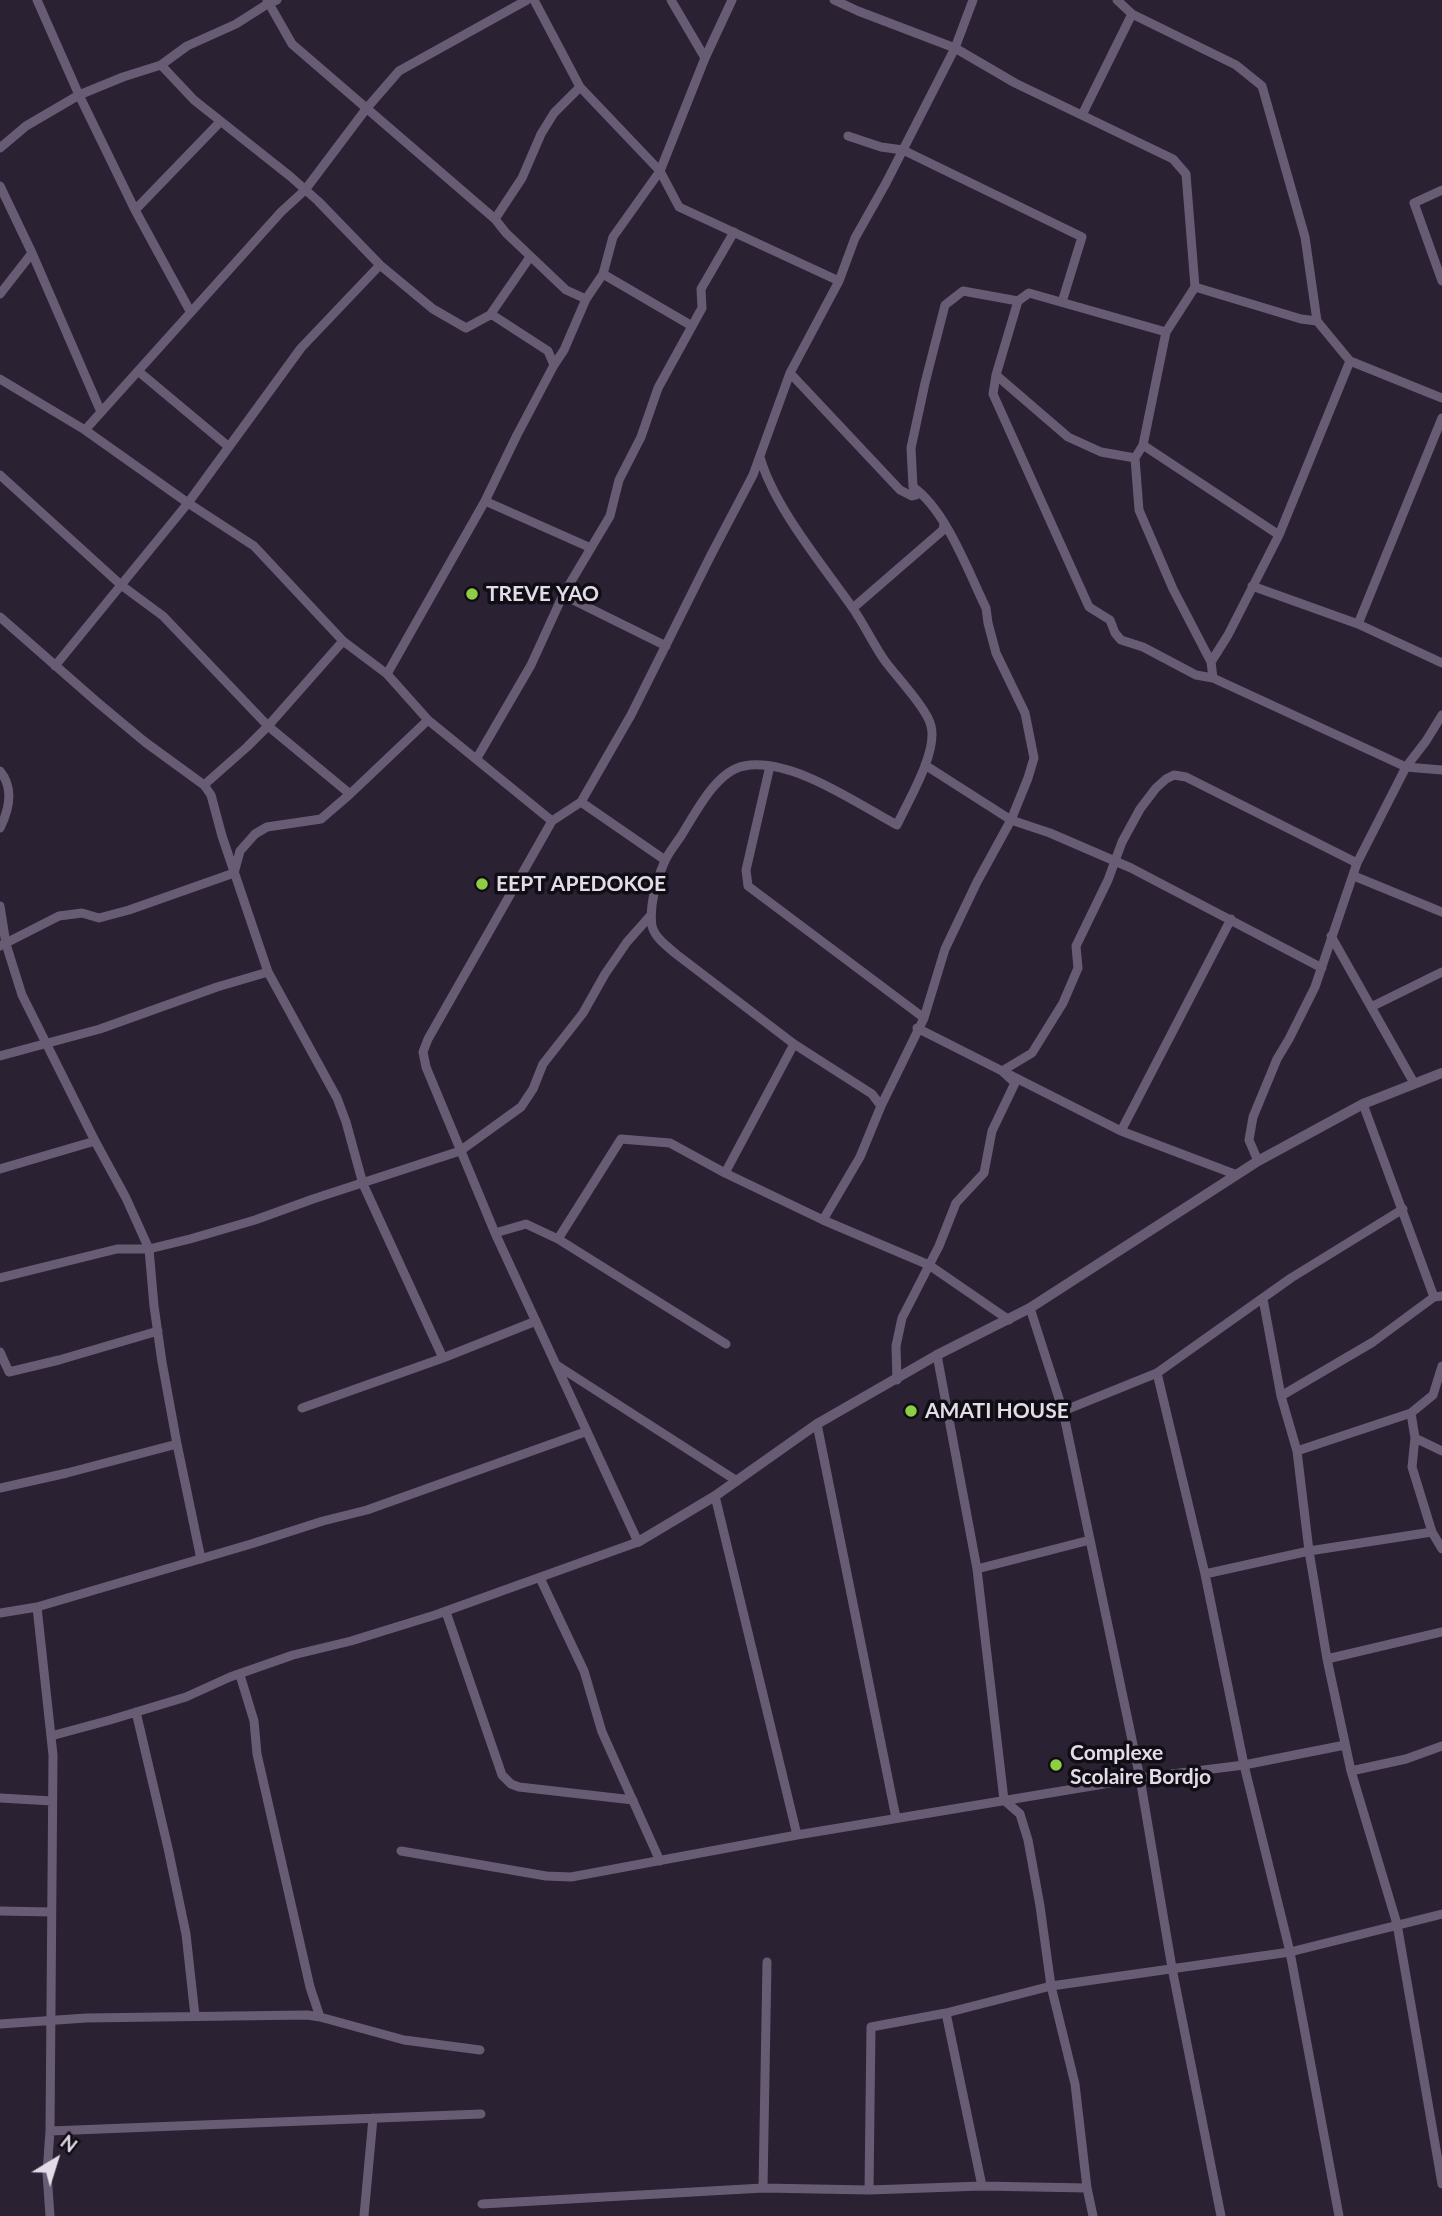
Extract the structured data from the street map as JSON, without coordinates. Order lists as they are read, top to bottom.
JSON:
{
  "places": [
    "TREVE YAO",
    "EEPT APEDOKOE",
    "AMATI HOUSE",
    "Complexe Scolaire Bordjo"
  ],
  "north": "top right"
}
